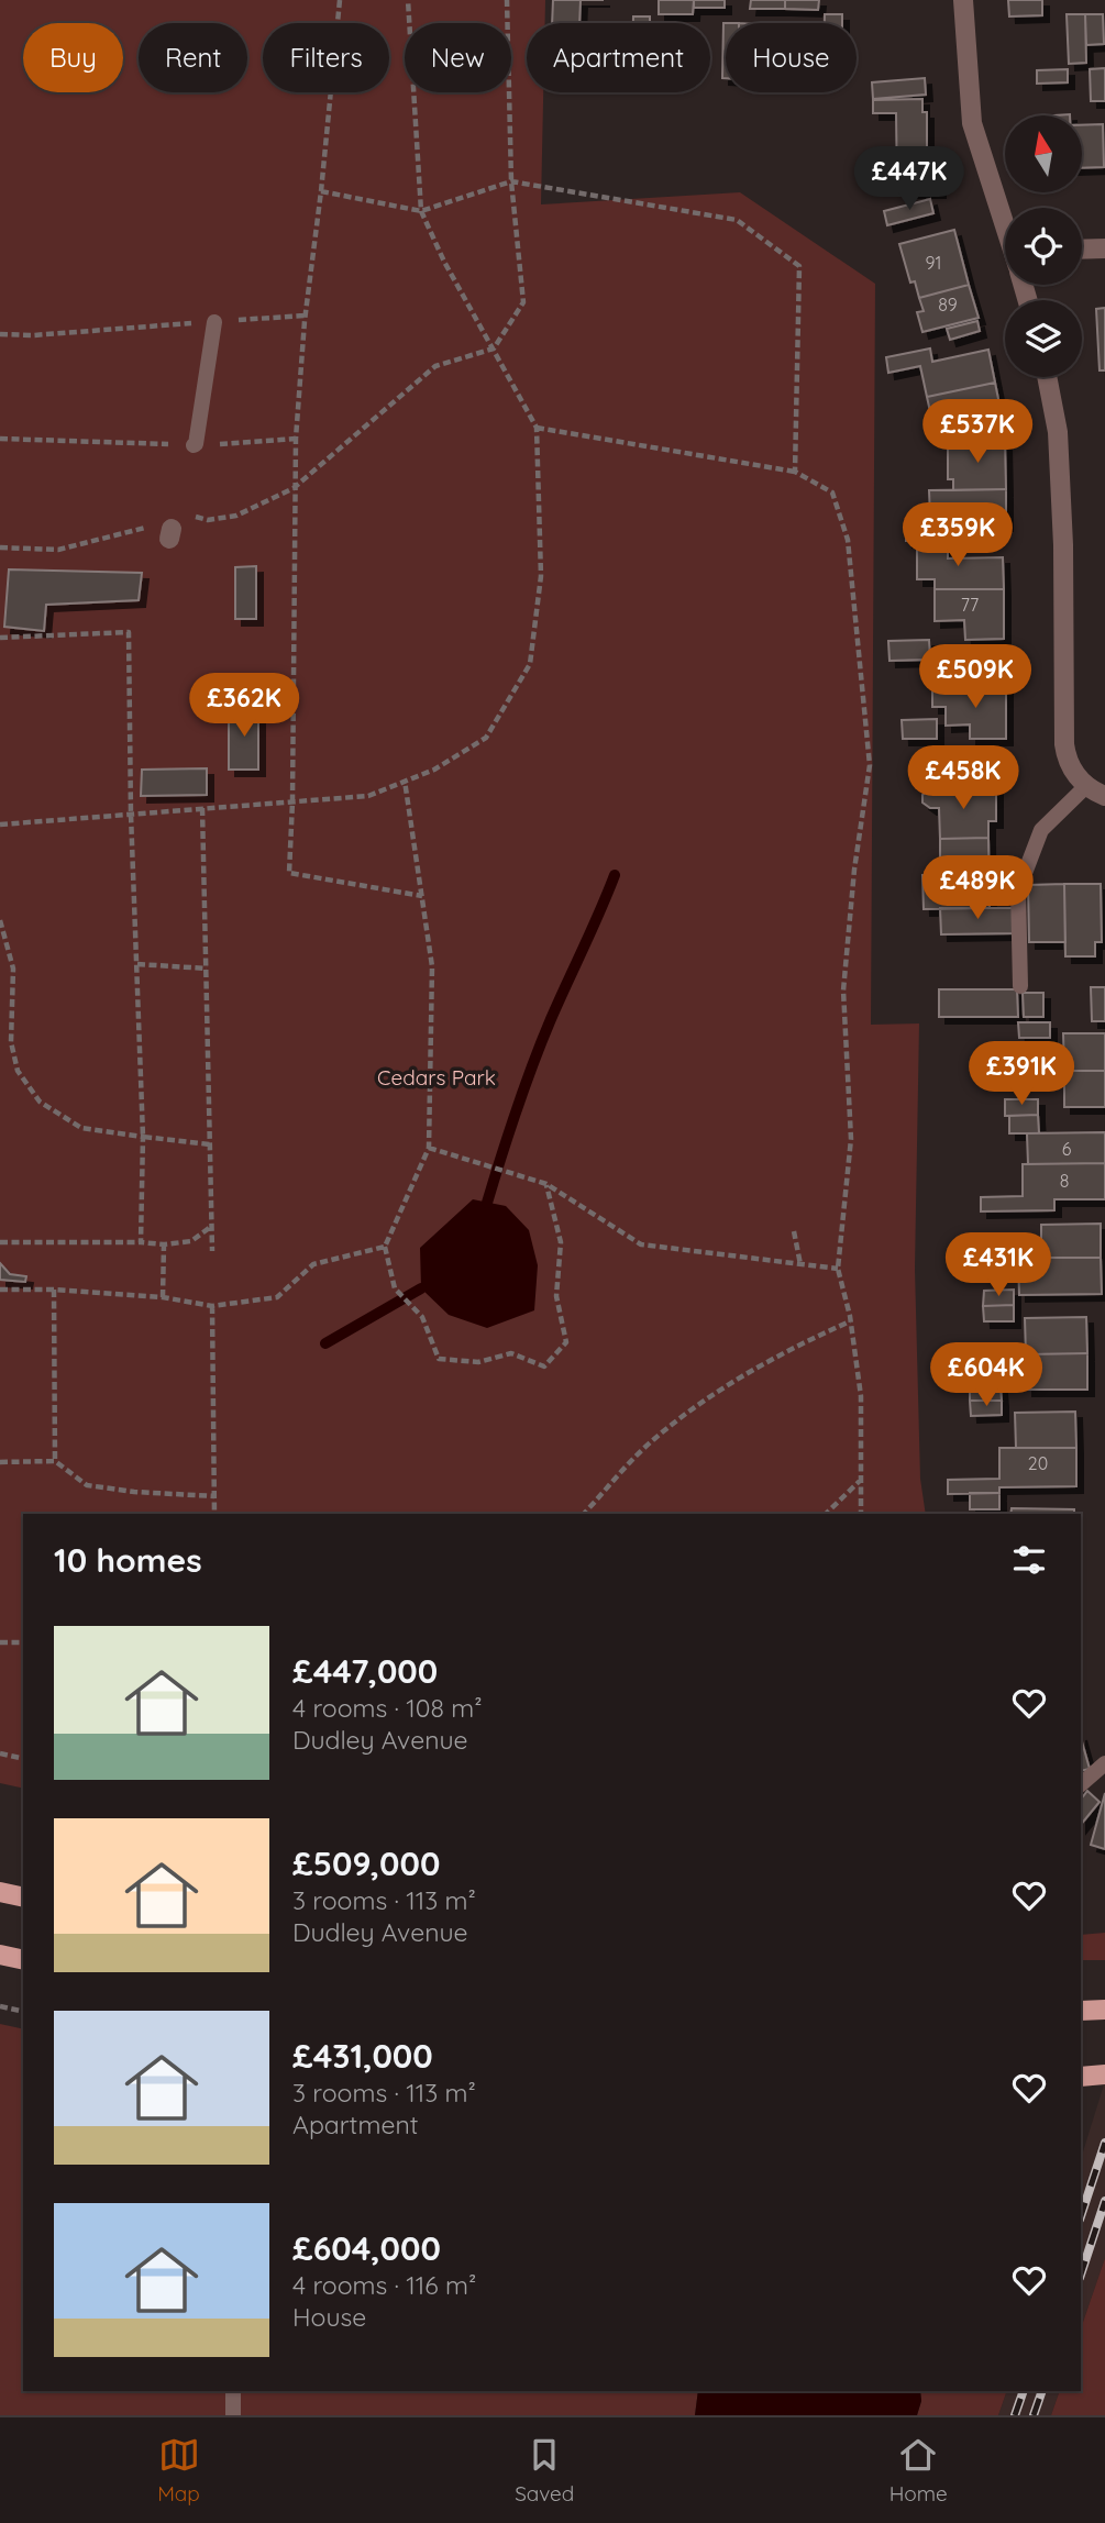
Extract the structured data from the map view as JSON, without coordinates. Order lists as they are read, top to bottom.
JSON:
{
  "parks": ["Cedars Park"],
  "house_numbers": [
    "91",
    "89",
    "77",
    "6",
    "8",
    "20"
  ],
  "north": "top",
  "page": {
    "chip": [
      "Buy",
      "Rent",
      "Filters",
      "New",
      "Apartment",
      "House"
    ],
    "price": [
      "£447K",
      "£537K",
      "£359K",
      "£509K",
      "£362K",
      "£458K",
      "£489K",
      "£391K",
      "£431K",
      "£604K"
    ],
    "heading": "10 homes",
    "list": [
      {
        "name": "£447,000",
        "note": "4 rooms · 108 m² · Dudley Avenue"
      },
      {
        "name": "£509,000",
        "note": "3 rooms · 113 m² · Dudley Avenue"
      },
      {
        "name": "£431,000",
        "note": "3 rooms · 113 m² · Apartment"
      },
      {
        "name": "£604,000",
        "note": "4 rooms · 116 m² · House"
      }
    ],
    "tabs": ["Map", "Saved", "Home"]
  }
}
